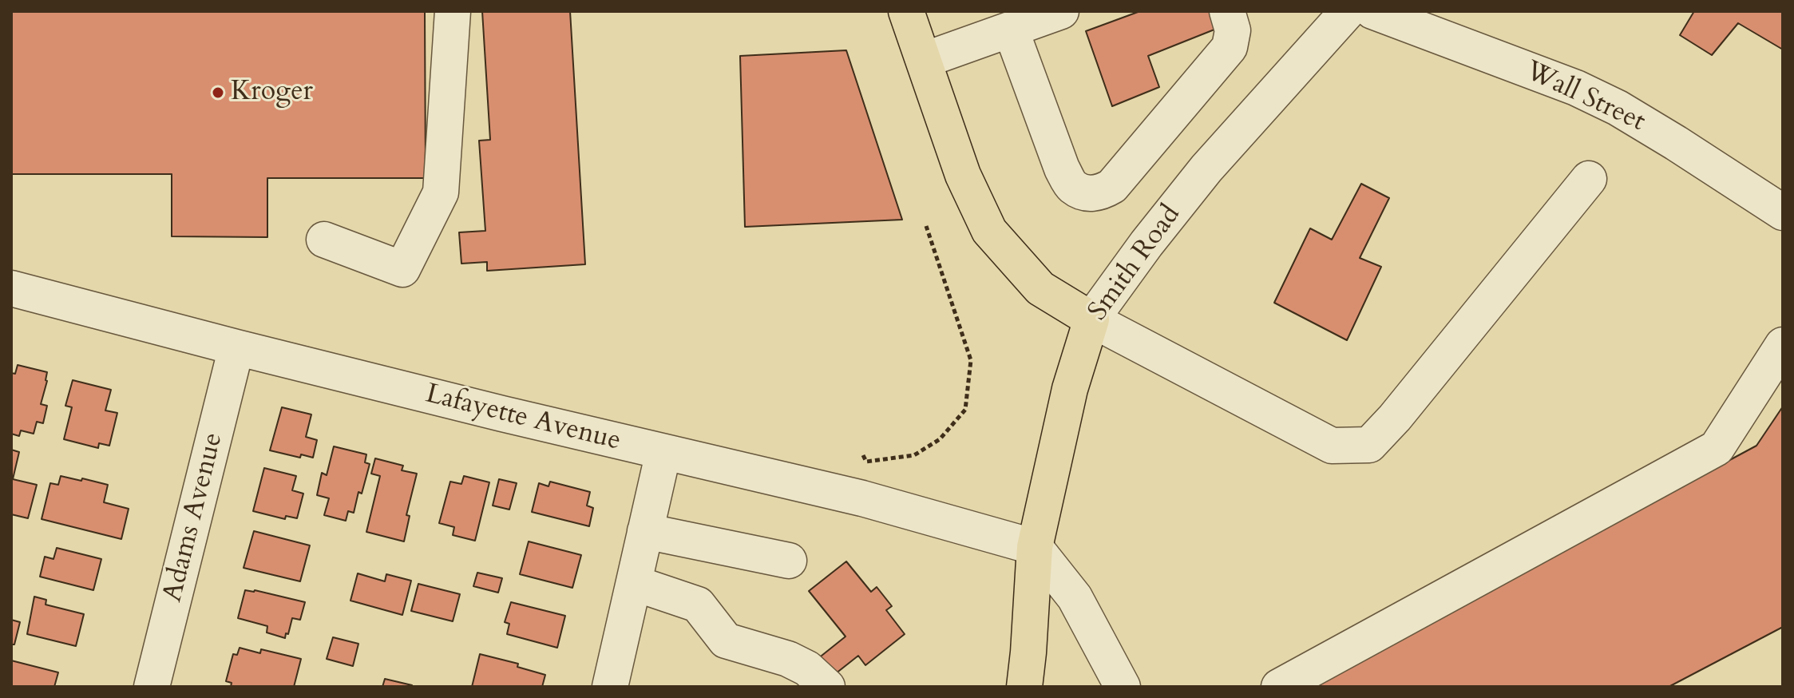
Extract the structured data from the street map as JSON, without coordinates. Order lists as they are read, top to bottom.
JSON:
{
  "streets": {
    "main road": ["Smith Road"],
    "street": ["Wall Street", "Lafayette Avenue", "Adams Avenue"]
  },
  "crossings": [
    ["Smith Road", "Lafayette Avenue"],
    ["Lafayette Avenue", "Adams Avenue"]
  ],
  "places": ["Kroger"]
}
